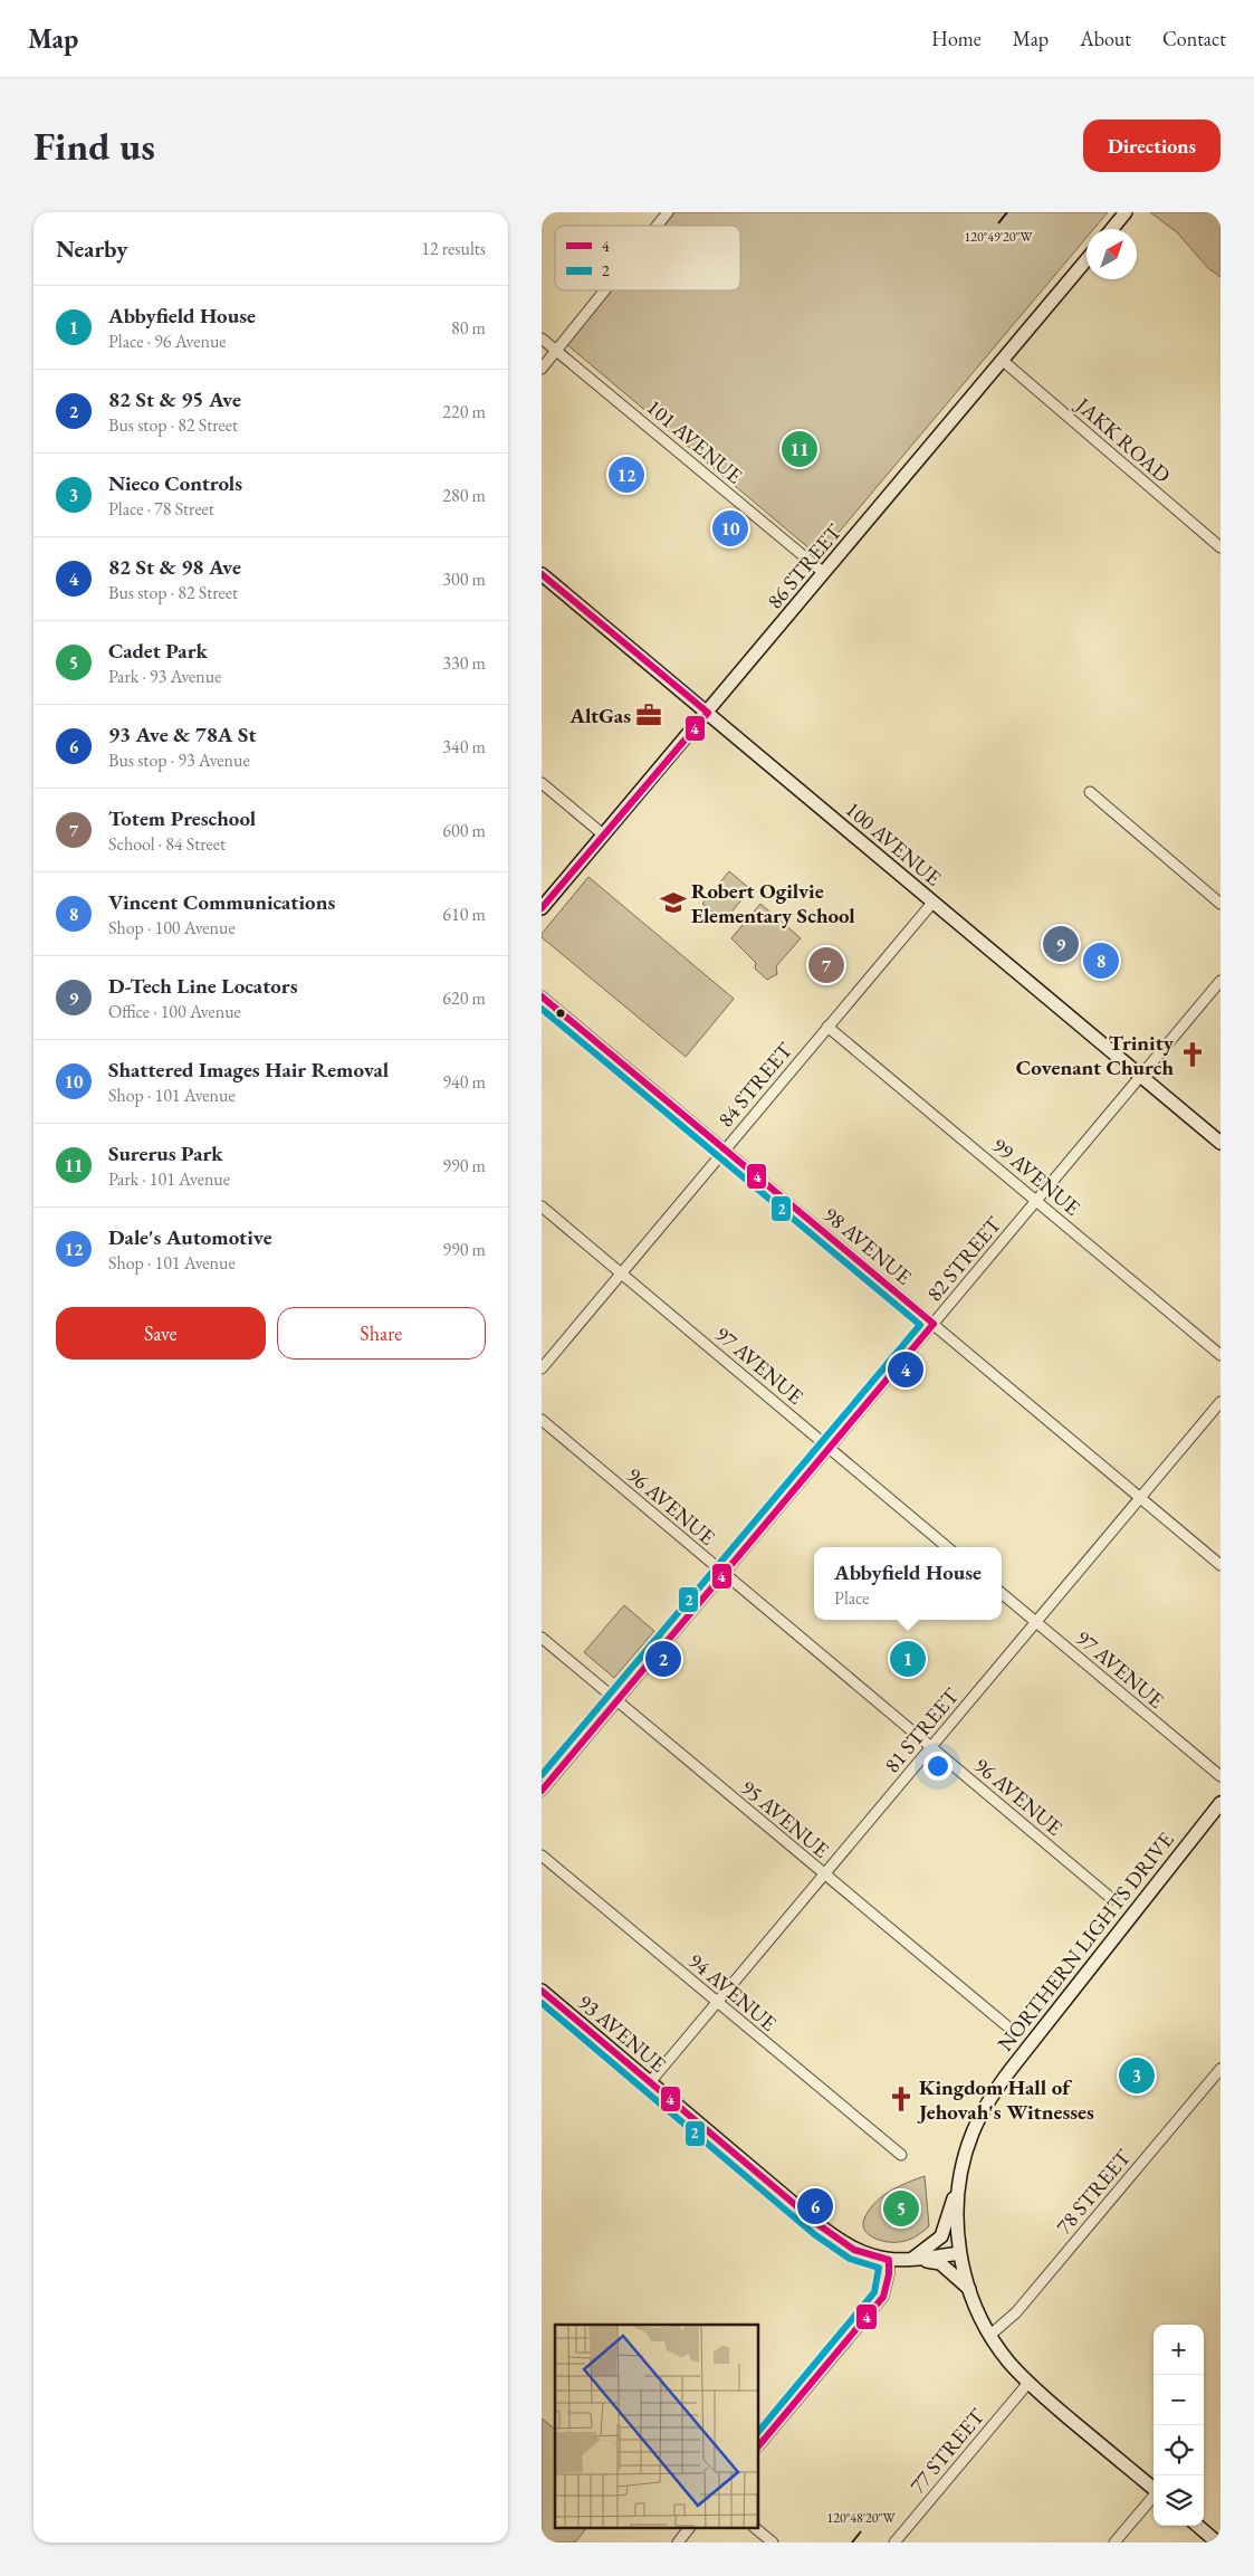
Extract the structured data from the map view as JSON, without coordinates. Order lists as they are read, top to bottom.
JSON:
{
  "streets": {
    "main road": [
      "86 STREET",
      "100 AVENUE",
      "NORTHERN LIGHTS DRIVE",
      "93 AVENUE"
    ],
    "street": [
      "JAKK ROAD",
      "101 AVENUE",
      "84 STREET",
      "99 AVENUE",
      "98 AVENUE",
      "82 STREET",
      "97 AVENUE",
      "96 AVENUE",
      "81 STREET",
      "95 AVENUE",
      "94 AVENUE",
      "78 STREET",
      "77 STREET"
    ]
  },
  "crossings": [
    ["JAKK ROAD", "86 STREET"],
    ["101 AVENUE", "86 STREET"],
    ["86 STREET", "100 AVENUE"],
    ["100 AVENUE", "84 STREET"],
    ["100 AVENUE", "82 STREET"],
    ["84 STREET", "99 AVENUE"],
    ["84 STREET", "98 AVENUE"],
    ["84 STREET", "97 AVENUE"],
    ["99 AVENUE", "82 STREET"],
    ["98 AVENUE", "82 STREET"],
    ["98 AVENUE", "81 STREET"],
    ["82 STREET", "97 AVENUE"],
    ["82 STREET", "96 AVENUE"],
    ["82 STREET", "95 AVENUE"],
    ["97 AVENUE", "81 STREET"],
    ["96 AVENUE", "81 STREET"],
    ["81 STREET", "95 AVENUE"],
    ["81 STREET", "94 AVENUE"],
    ["81 STREET", "93 AVENUE"],
    ["NORTHERN LIGHTS DRIVE", "93 AVENUE"],
    ["NORTHERN LIGHTS DRIVE", "78 STREET"],
    ["NORTHERN LIGHTS DRIVE", "77 STREET"]
  ],
  "places": {
    "office": ["AltGas"],
    "school or university": ["Robert Ogilvie Elementary School"],
    "church": ["Trinity Covenant Church", "Kingdom Hall of Jehovah's Witnesses"]
  },
  "lines": ["transit line 4", "transit line 2"],
  "legend": ["4", "2"],
  "north": "top right",
  "page": {
    "header": "Map",
    "nav": [
      "Home",
      "Map",
      "About",
      "Contact"
    ],
    "buttons": [
      "Directions",
      ["Save", "Share"]
    ],
    "title": "Find us",
    "heading": ["Nearby", "12 results"],
    "list": [
      {
        "mark": "1",
        "name": "Abbyfield House",
        "note": "Place · 96 Avenue",
        "value": "80 m"
      },
      {
        "mark": "2",
        "name": "82 St & 95 Ave",
        "note": "Bus stop · 82 Street",
        "value": "220 m"
      },
      {
        "mark": "3",
        "name": "Nieco Controls",
        "note": "Place · 78 Street",
        "value": "280 m"
      },
      {
        "mark": "4",
        "name": "82 St & 98 Ave",
        "note": "Bus stop · 82 Street",
        "value": "300 m"
      },
      {
        "mark": "5",
        "name": "Cadet Park",
        "note": "Park · 93 Avenue",
        "value": "330 m"
      },
      {
        "mark": "6",
        "name": "93 Ave & 78A St",
        "note": "Bus stop · 93 Avenue",
        "value": "340 m"
      },
      {
        "mark": "7",
        "name": "Totem Preschool",
        "note": "School · 84 Street",
        "value": "600 m"
      },
      {
        "mark": "8",
        "name": "Vincent Communications",
        "note": "Shop · 100 Avenue",
        "value": "610 m"
      },
      {
        "mark": "9",
        "name": "D-Tech Line Locators",
        "note": "Office · 100 Avenue",
        "value": "620 m"
      },
      {
        "mark": "10",
        "name": "Shattered Images Hair Removal",
        "note": "Shop · 101 Avenue",
        "value": "940 m"
      },
      {
        "mark": "11",
        "name": "Surerus Park",
        "note": "Park · 101 Avenue",
        "value": "990 m"
      },
      {
        "mark": "12",
        "name": "Dale's Automotive",
        "note": "Shop · 101 Avenue",
        "value": "990 m"
      }
    ],
    "pins": [
      "11",
      "12",
      "10",
      "9",
      "8",
      "7",
      "4",
      "1",
      "2",
      "3",
      "6",
      "5"
    ],
    "popup": ["Abbyfield House", "Place"],
    "map_buttons": ["+", "−"]
  },
  "coordinates": ["120°49'20\"W", "120°48'20\"W"]
}
